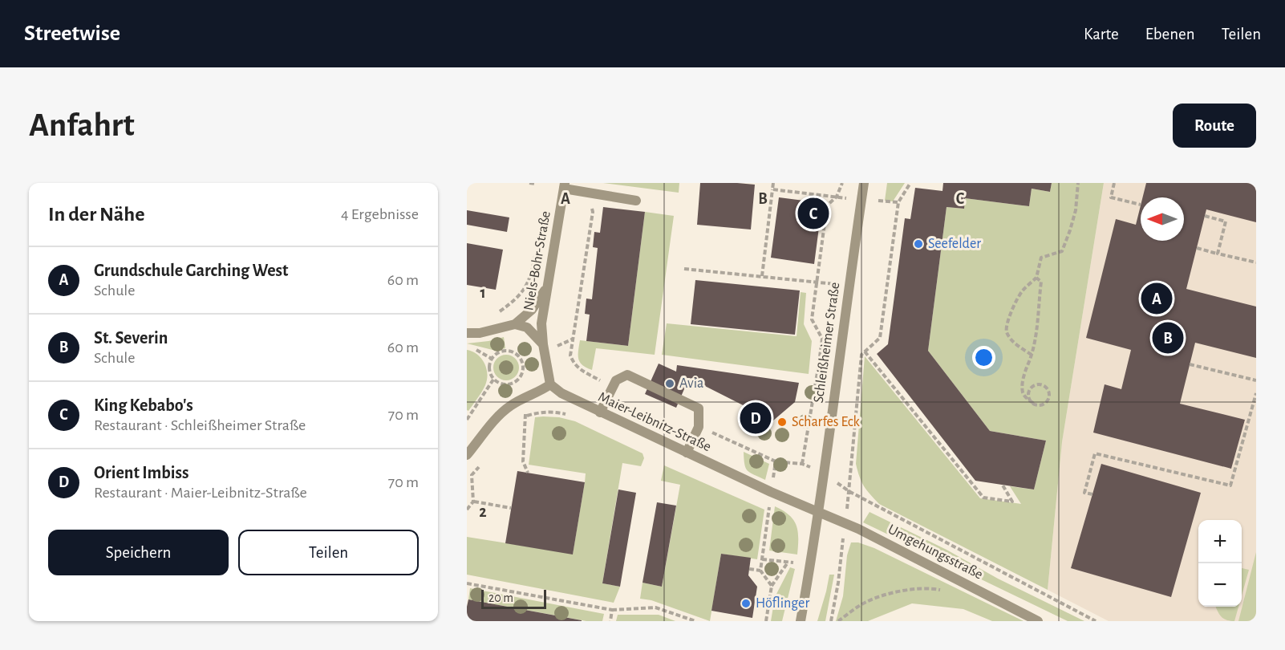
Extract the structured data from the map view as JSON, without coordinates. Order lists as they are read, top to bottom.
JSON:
{
  "streets": {
    "street": [
      "Niels-Bohr-Straße",
      "Schleißheimer Straße",
      "Maier-Leibnitz-Straße",
      "Umgehungsstraße"
    ]
  },
  "crossings": [
    ["Schleißheimer Straße", "Maier-Leibnitz-Straße"],
    ["Schleißheimer Straße", "Umgehungsstraße"],
    ["Maier-Leibnitz-Straße", "Umgehungsstraße"]
  ],
  "places": [
    "Seefelder",
    "Avia",
    "Scharfes Eck",
    "Höflinger"
  ],
  "scale_bar": "20 m",
  "north": "left",
  "page": {
    "header": "Streetwise",
    "nav": ["Karte", "Ebenen", "Teilen"],
    "buttons": [
      "Route",
      ["Speichern", "Teilen"]
    ],
    "title": "Anfahrt",
    "heading": ["In der Nähe", "4 Ergebnisse"],
    "pins": [
      "C",
      "A",
      "B",
      "D"
    ],
    "list": [
      {
        "mark": "A",
        "name": "Grundschule Garching West",
        "note": "Schule",
        "value": "60 m"
      },
      {
        "mark": "B",
        "name": "St. Severin",
        "note": "Schule",
        "value": "60 m"
      },
      {
        "mark": "C",
        "name": "King Kebabo's",
        "note": "Restaurant · Schleißheimer Straße",
        "value": "70 m"
      },
      {
        "mark": "D",
        "name": "Orient Imbiss",
        "note": "Restaurant · Maier-Leibnitz-Straße",
        "value": "70 m"
      }
    ],
    "map_buttons": ["+", "−"],
    "scale": "20 m"
  },
  "grid": {
    "columns": ["A", "B", "C"],
    "rows": ["1", "2"]
  }
}
